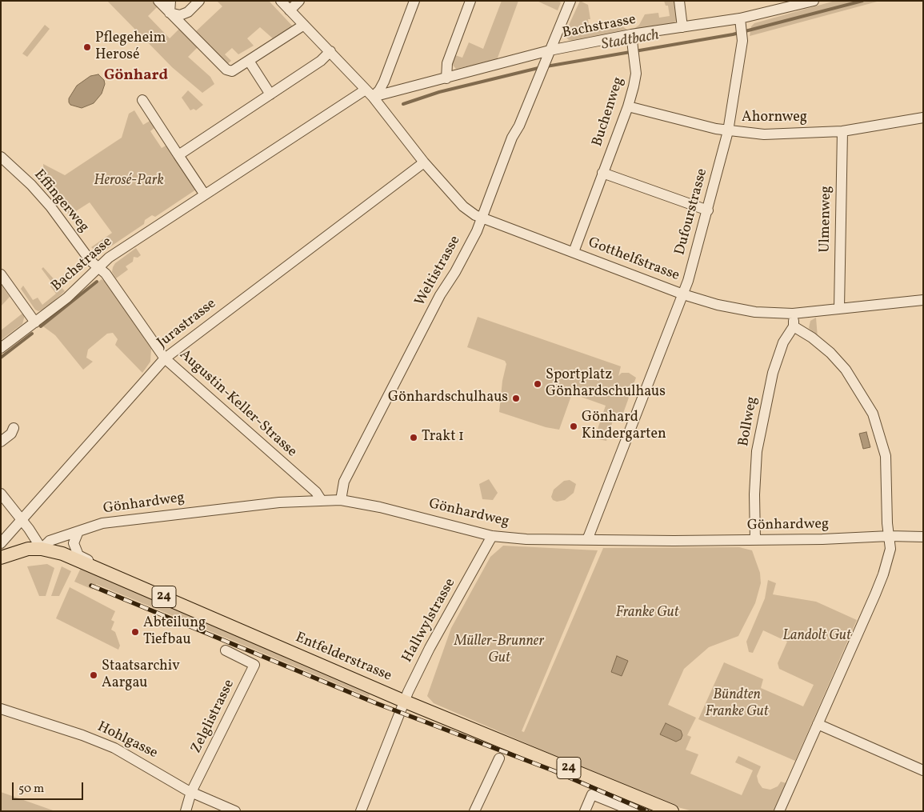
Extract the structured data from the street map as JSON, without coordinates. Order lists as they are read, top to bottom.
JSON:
{
  "streets": {
    "main road": ["24", "Entfelderstrasse"],
    "street": [
      "Bachstrasse",
      "Buchenweg",
      "Ahornweg",
      "Effingerweg",
      "Dufourstrasse",
      "Ulmenweg",
      "Gotthelfstrasse",
      "Weltistrasse",
      "Jurastrasse",
      "Augustin-Keller-Strasse",
      "Bollweg",
      "Gönhardweg",
      "Hallwylstrasse",
      "Zelglistrasse",
      "Hohlgasse"
    ]
  },
  "crossings": [
    ["Bachstrasse", "Buchenweg"],
    ["Bachstrasse", "Effingerweg"],
    ["Bachstrasse", "Dufourstrasse"],
    ["Bachstrasse", "Gotthelfstrasse"],
    ["Bachstrasse", "Weltistrasse"],
    ["Bachstrasse", "Augustin-Keller-Strasse"],
    ["Buchenweg", "Ahornweg"],
    ["Buchenweg", "Gotthelfstrasse"],
    ["Ahornweg", "Dufourstrasse"],
    ["Ahornweg", "Ulmenweg"],
    ["Effingerweg", "Augustin-Keller-Strasse"],
    ["Dufourstrasse", "Gotthelfstrasse"],
    ["Dufourstrasse", "Gönhardweg"],
    ["Ulmenweg", "Gotthelfstrasse"],
    ["Gotthelfstrasse", "Weltistrasse"],
    ["Gotthelfstrasse", "Jurastrasse"],
    ["Weltistrasse", "Gönhardweg"],
    ["Jurastrasse", "Augustin-Keller-Strasse"],
    ["Augustin-Keller-Strasse", "Gönhardweg"],
    ["Bollweg", "Gönhardweg"],
    ["Gönhardweg", "Hallwylstrasse"],
    ["Gönhardweg", "Entfelderstrasse"],
    ["Hallwylstrasse", "Entfelderstrasse"],
    ["Zelglistrasse", "Hohlgasse"]
  ],
  "districts": ["Gönhard"],
  "water": ["Stadtbach"],
  "parks": [
    "Herosé-Park",
    "Franke Gut",
    "Landolt Gut",
    "Müller-Brunner Gut",
    "Bündten Franke Gut"
  ],
  "places": [
    "Pflegeheim Herosé",
    "Sportplatz Gönhardschulhaus",
    "Gönhardschulhaus",
    "Gönhard Kindergarten",
    "Trakt 1",
    "Abteilung Tiefbau",
    "Staatsarchiv Aargau"
  ],
  "scale_bar": "50 m"
}
